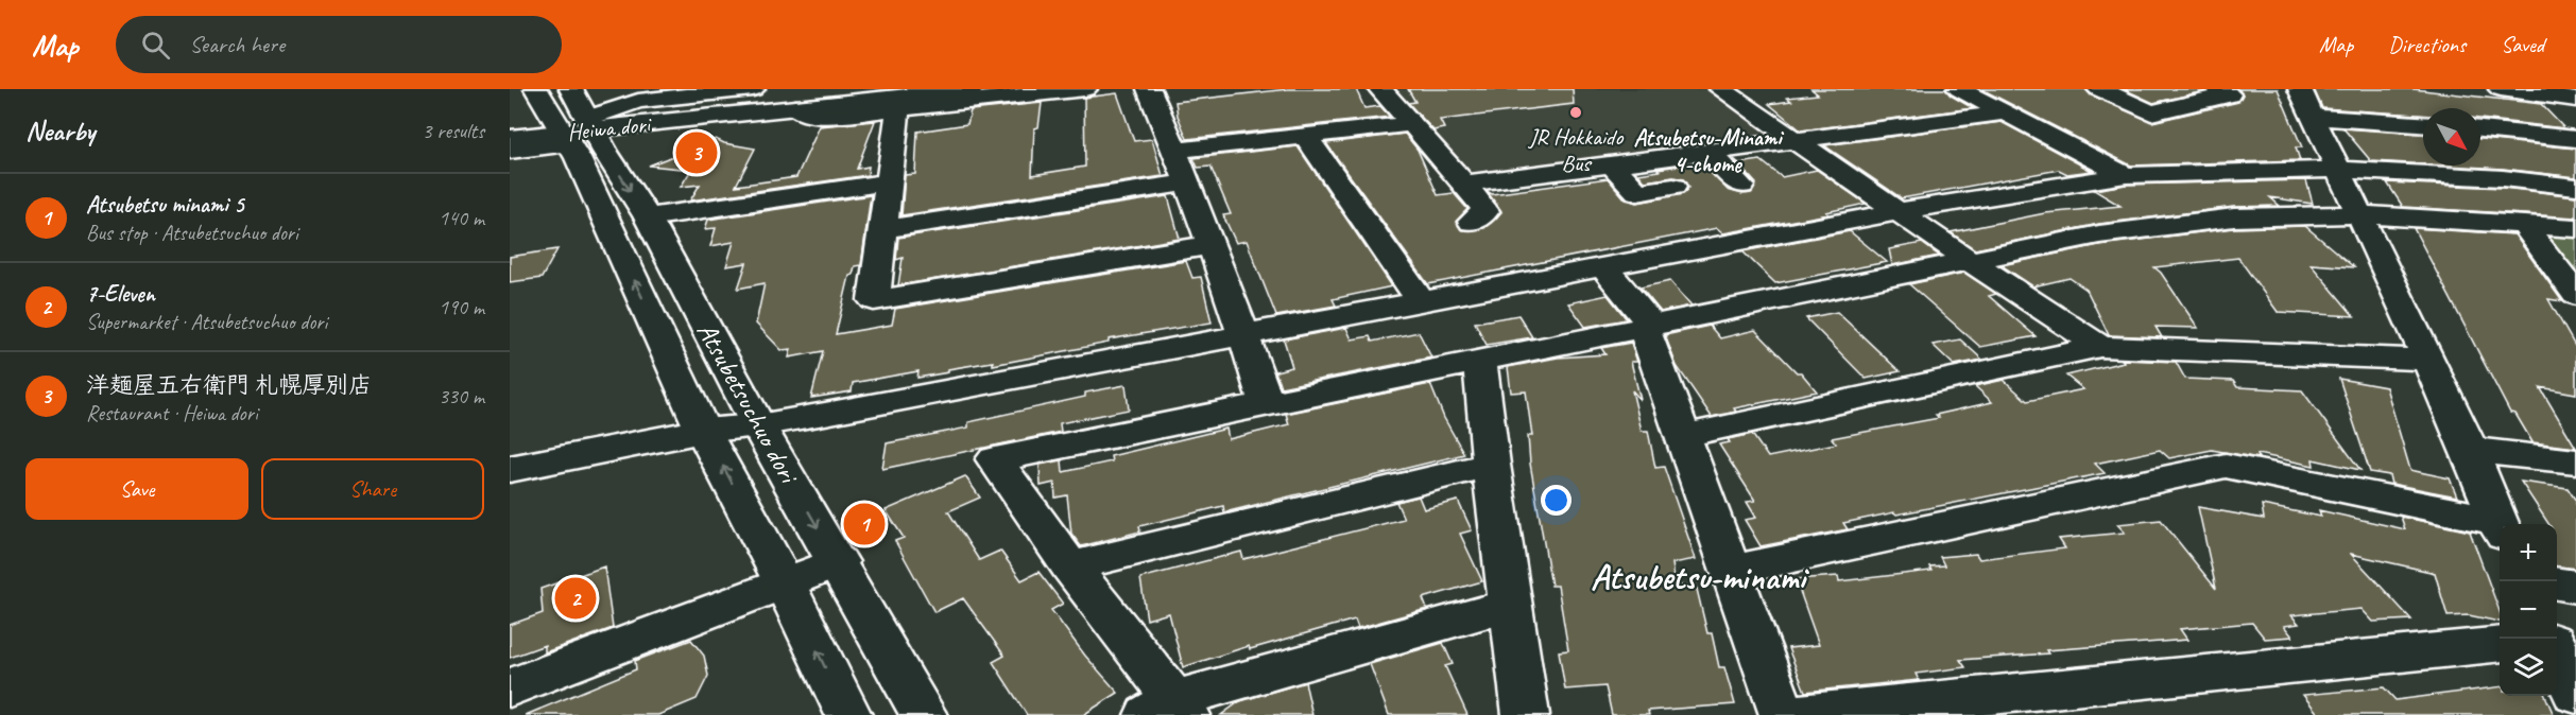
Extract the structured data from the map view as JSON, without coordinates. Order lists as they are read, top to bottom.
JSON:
{
  "streets": {
    "main road": ["Heiwa dori", "Atsubetsuchuo dori"]
  },
  "crossings": [
    ["Heiwa dori", "Atsubetsuchuo dori"]
  ],
  "districts": ["Atsubetsu-Minami 4-chome", "Atsubetsu-minami"],
  "places": ["JR Hokkaido Bus"],
  "north": "bottom right",
  "page": {
    "header": "Map",
    "search": "Search here",
    "nav": ["Map", "Directions", "Saved"],
    "heading": ["Nearby", "3 results"],
    "pins": ["3", "1", "2"],
    "list": [
      {
        "mark": "1",
        "name": "Atsubetsu minami 5",
        "note": "Bus stop · Atsubetsuchuo dori",
        "value": "140 m"
      },
      {
        "mark": "2",
        "name": "7-Eleven",
        "note": "Supermarket · Atsubetsuchuo dori",
        "value": "190 m"
      },
      {
        "mark": "3",
        "name": "洋麺屋五右衛門 札幌厚別店",
        "note": "Restaurant · Heiwa dori",
        "value": "330 m"
      }
    ],
    "buttons": ["Save", "Share"],
    "map_buttons": ["+", "−"]
  }
}
